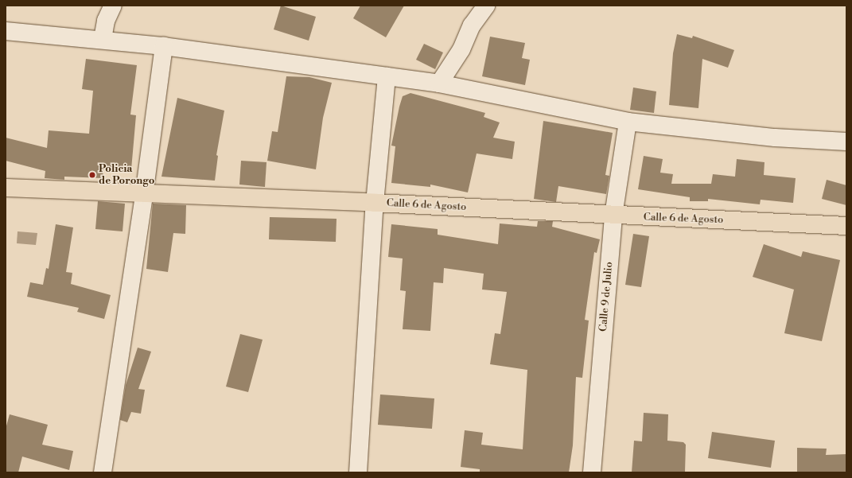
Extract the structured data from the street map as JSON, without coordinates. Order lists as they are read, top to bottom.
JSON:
{
  "streets": {
    "main road": ["Calle 6 de Agosto"],
    "street": ["Calle 9 de Julio"]
  },
  "crossings": [
    ["Calle 6 de Agosto", "Calle 9 de Julio"]
  ],
  "places": ["Policia de Porongo"]
}
